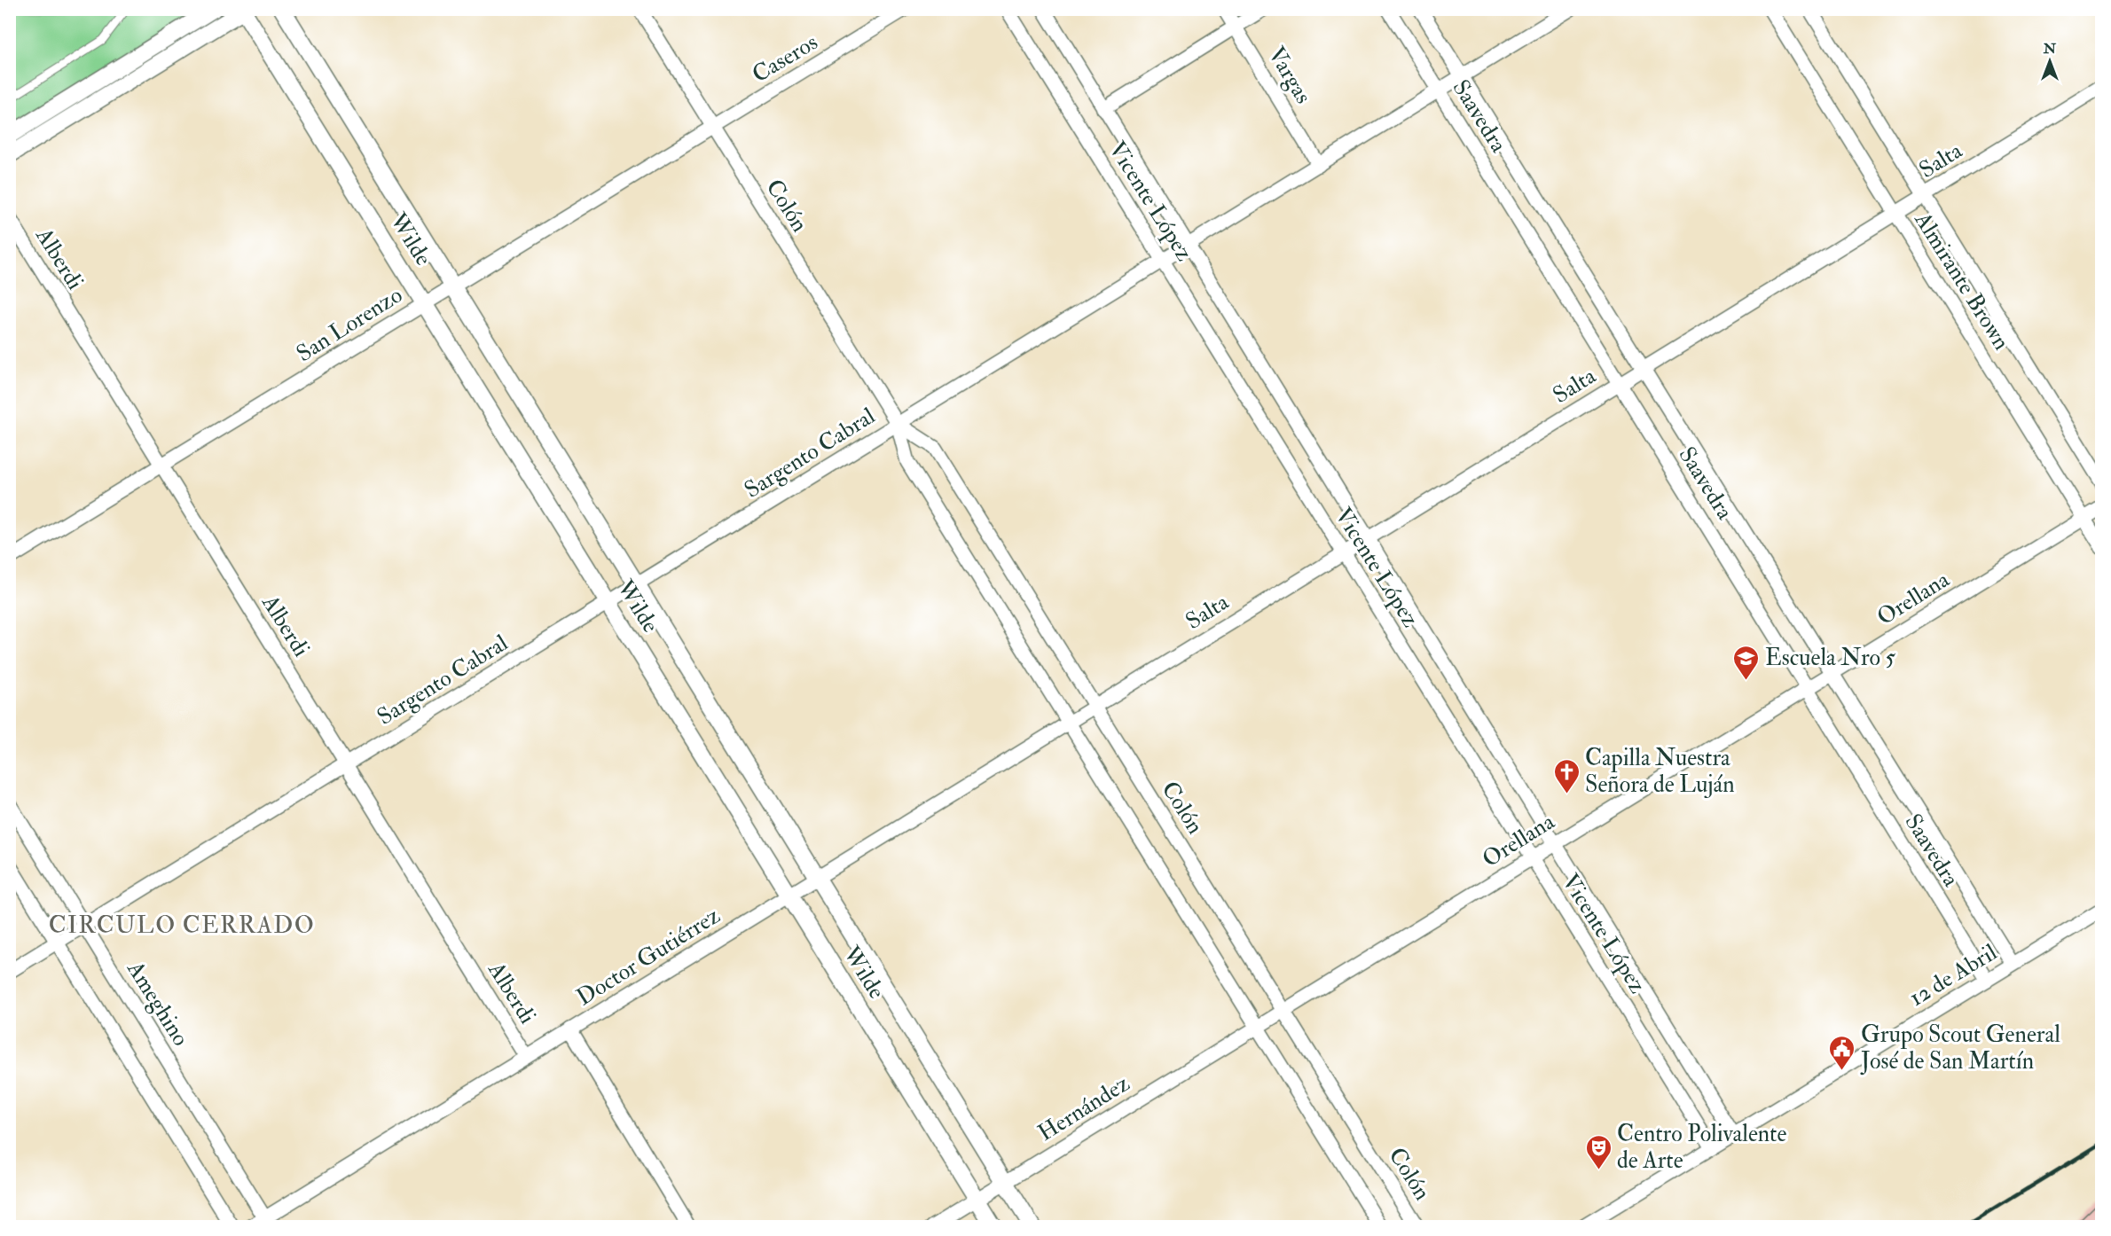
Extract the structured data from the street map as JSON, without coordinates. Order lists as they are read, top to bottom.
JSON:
{
  "streets": {
    "street": [
      "Caseros",
      "Vargas",
      "Saavedra",
      "Salta",
      "Vicente López",
      "Colón",
      "Wilde",
      "Alberdi",
      "Almirante Brown",
      "San Lorenzo",
      "Sargento Cabral",
      "Orellana",
      "Doctor Gutiérrez",
      "12 de Abril",
      "Ameghino",
      "Hernández"
    ]
  },
  "crossings": [
    ["Caseros", "Colón"],
    ["Caseros", "San Lorenzo"],
    ["Vargas", "Sargento Cabral"],
    ["Saavedra", "Salta"],
    ["Saavedra", "Sargento Cabral"],
    ["Saavedra", "Orellana"],
    ["Saavedra", "12 de Abril"],
    ["Salta", "Vicente López"],
    ["Salta", "Colón"],
    ["Salta", "Almirante Brown"],
    ["Salta", "Doctor Gutiérrez"],
    ["Vicente López", "Sargento Cabral"],
    ["Vicente López", "Orellana"],
    ["Vicente López", "12 de Abril"],
    ["Colón", "San Lorenzo"],
    ["Colón", "Sargento Cabral"],
    ["Colón", "Orellana"],
    ["Colón", "Doctor Gutiérrez"],
    ["Colón", "Hernández"],
    ["Wilde", "San Lorenzo"],
    ["Wilde", "Sargento Cabral"],
    ["Wilde", "Doctor Gutiérrez"],
    ["Wilde", "Hernández"],
    ["Alberdi", "San Lorenzo"],
    ["Alberdi", "Sargento Cabral"],
    ["Alberdi", "Doctor Gutiérrez"],
    ["Almirante Brown", "Orellana"],
    ["Sargento Cabral", "Ameghino"],
    ["Orellana", "Hernández"],
    ["Doctor Gutiérrez", "Ameghino"]
  ],
  "districts": ["CIRCULO CERRADO"],
  "places": {
    "school or university": ["Escuela Nro 5"],
    "church": ["Capilla Nuestra Señora de Luján"],
    "public building": ["Grupo Scout General José de San Martín"],
    "theatre": ["Centro Polivalente de Arte"]
  },
  "north": "top"
}
